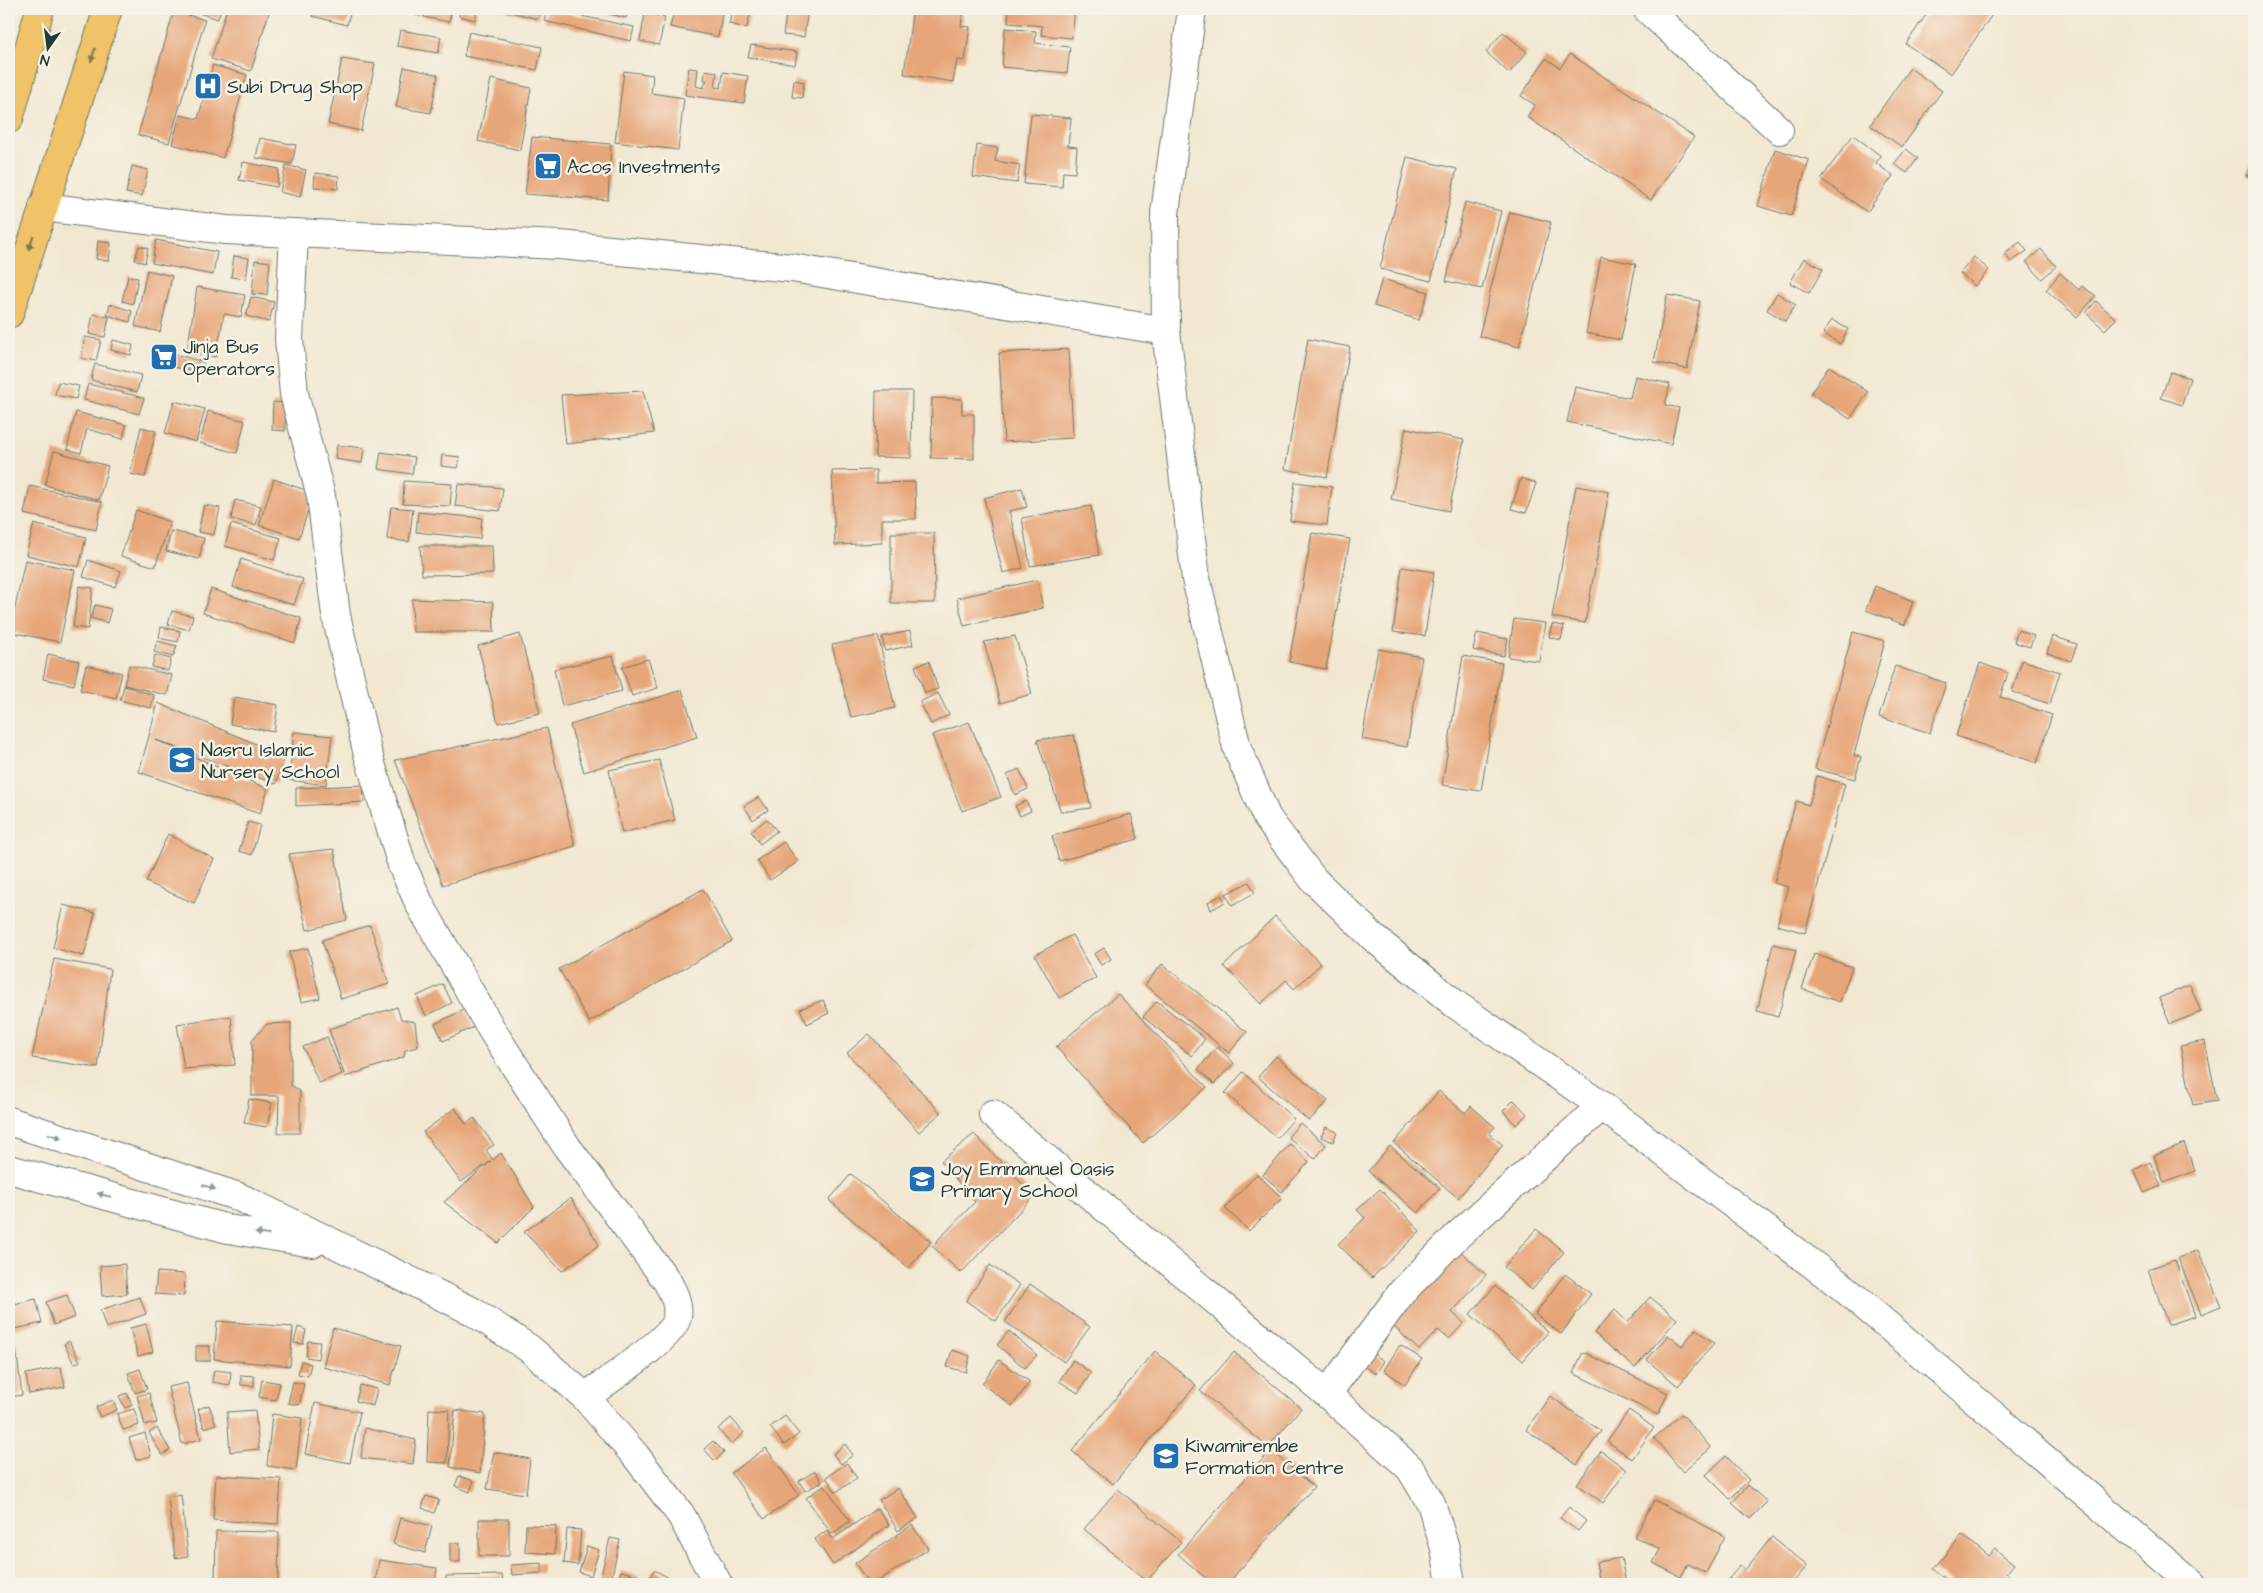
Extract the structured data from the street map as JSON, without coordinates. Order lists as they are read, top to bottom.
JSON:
{
  "places": {
    "hospital": ["Subi Drug Shop"],
    "supermarket": ["Acos Investments", "Jinja Bus Operators"],
    "school or university": ["Nasru Islamic Nursery School", "Joy Emmanuel Oasis Primary School", "Kiwamirembe Formation Centre"]
  },
  "north": "bottom"
}
